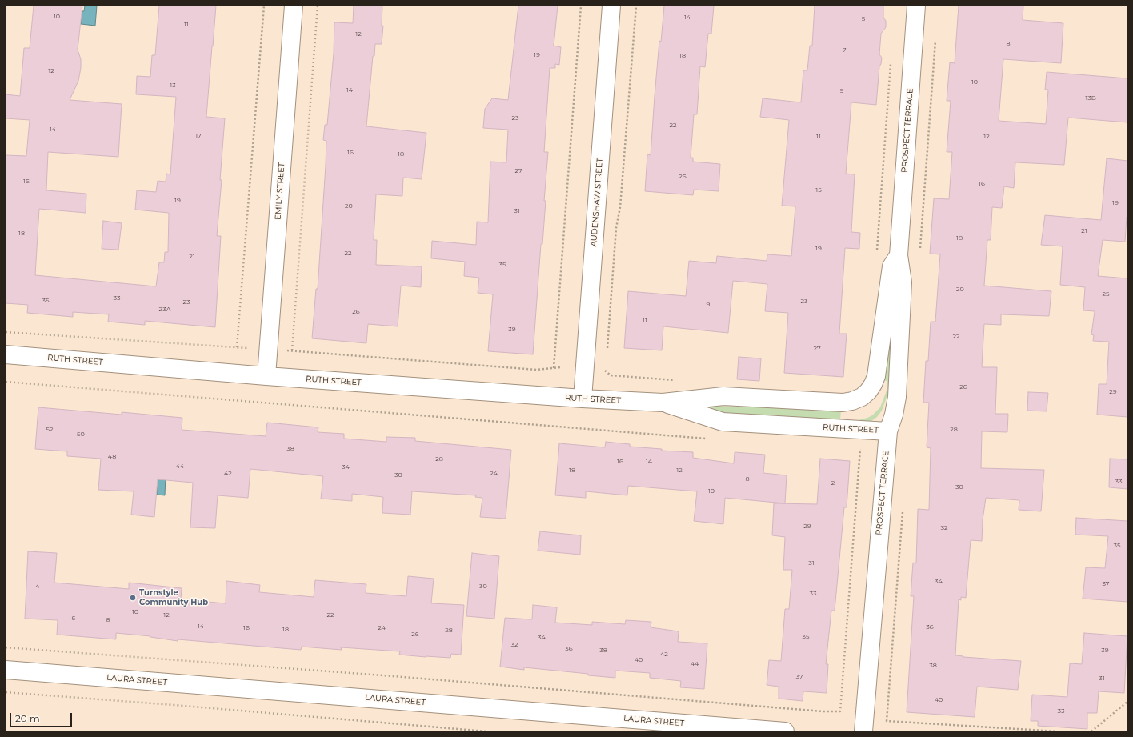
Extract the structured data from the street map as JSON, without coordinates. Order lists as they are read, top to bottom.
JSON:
{
  "streets": {
    "street": [
      "PROSPECT TERRACE",
      "EMILY STREET",
      "AUDENSHAW STREET",
      "RUTH STREET",
      "LAURA STREET"
    ]
  },
  "crossings": [
    ["PROSPECT TERRACE", "RUTH STREET"],
    ["EMILY STREET", "RUTH STREET"],
    ["AUDENSHAW STREET", "RUTH STREET"]
  ],
  "places": ["Turnstyle Community Hub"],
  "house_numbers": [
    "10",
    "14",
    "5",
    "11",
    "12",
    "8",
    "7",
    "19",
    "18",
    "12",
    "10",
    "13",
    "14",
    "9",
    "13B",
    "23",
    "22",
    "14",
    "17",
    "11",
    "12",
    "16",
    "18",
    "27",
    "26",
    "16",
    "16",
    "15",
    "19",
    "19",
    "20",
    "31",
    "21",
    "18",
    "18",
    "19",
    "22",
    "21",
    "35",
    "20",
    "25",
    "33",
    "35",
    "23",
    "23",
    "9",
    "23A",
    "26",
    "11",
    "39",
    "22",
    "27",
    "26",
    "29",
    "52",
    "28",
    "50",
    "38",
    "48",
    "28",
    "16",
    "14",
    "44",
    "34",
    "18",
    "12",
    "42",
    "24",
    "30",
    "8",
    "33",
    "2",
    "30",
    "10",
    "29",
    "32",
    "35",
    "31",
    "34",
    "37",
    "4",
    "30",
    "33",
    "10",
    "12",
    "22",
    "6",
    "8",
    "14",
    "36",
    "16",
    "24",
    "18",
    "28",
    "26",
    "35",
    "34",
    "32",
    "36",
    "38",
    "39",
    "42",
    "40",
    "44",
    "38",
    "37",
    "31",
    "40",
    "33"
  ],
  "scale_bar": "20 m"
}
